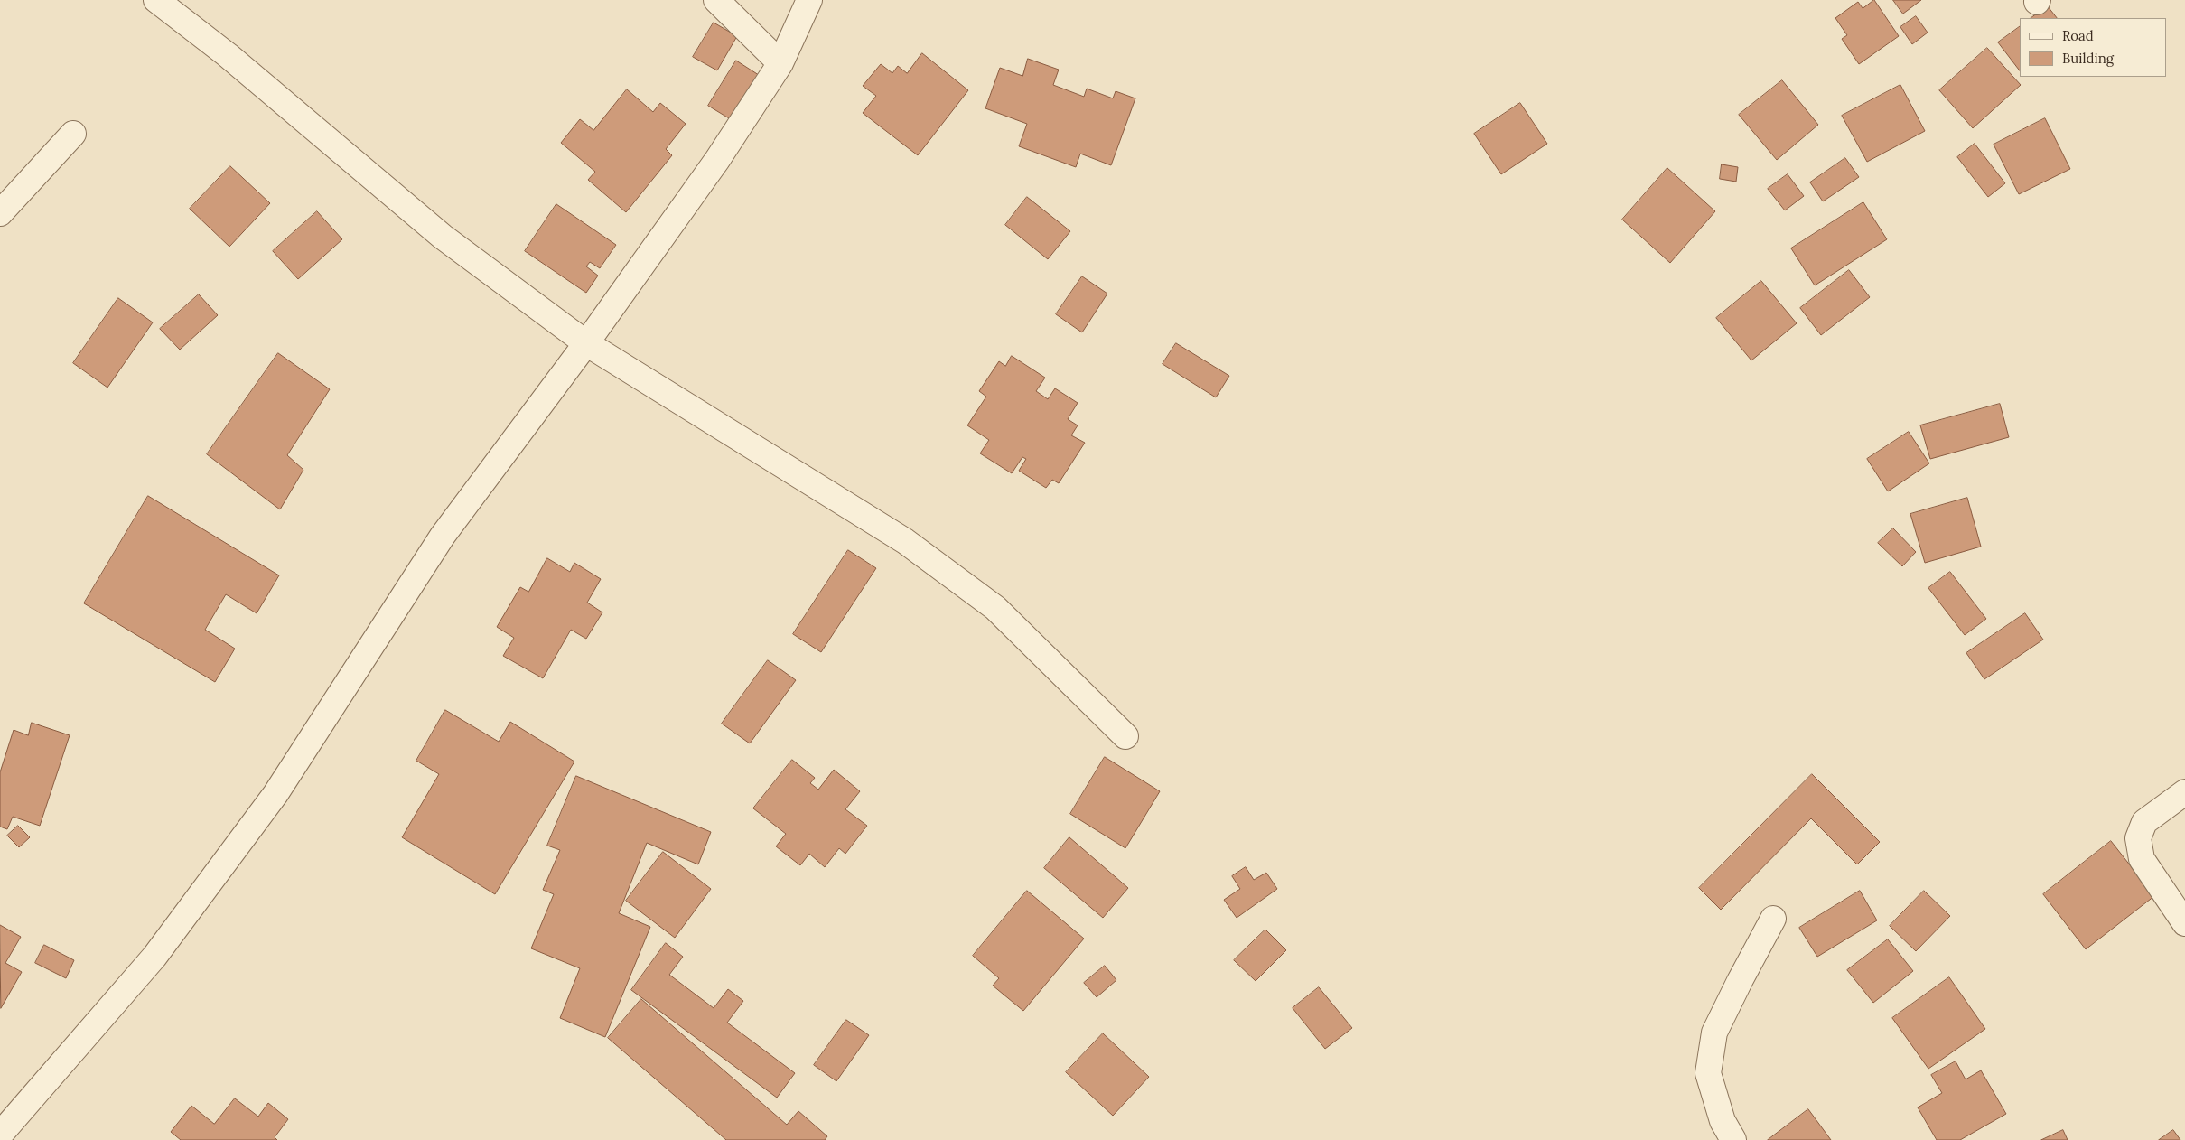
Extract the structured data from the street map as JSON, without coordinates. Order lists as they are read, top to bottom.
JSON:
{
  "legend": ["Road", "Building"]
}
